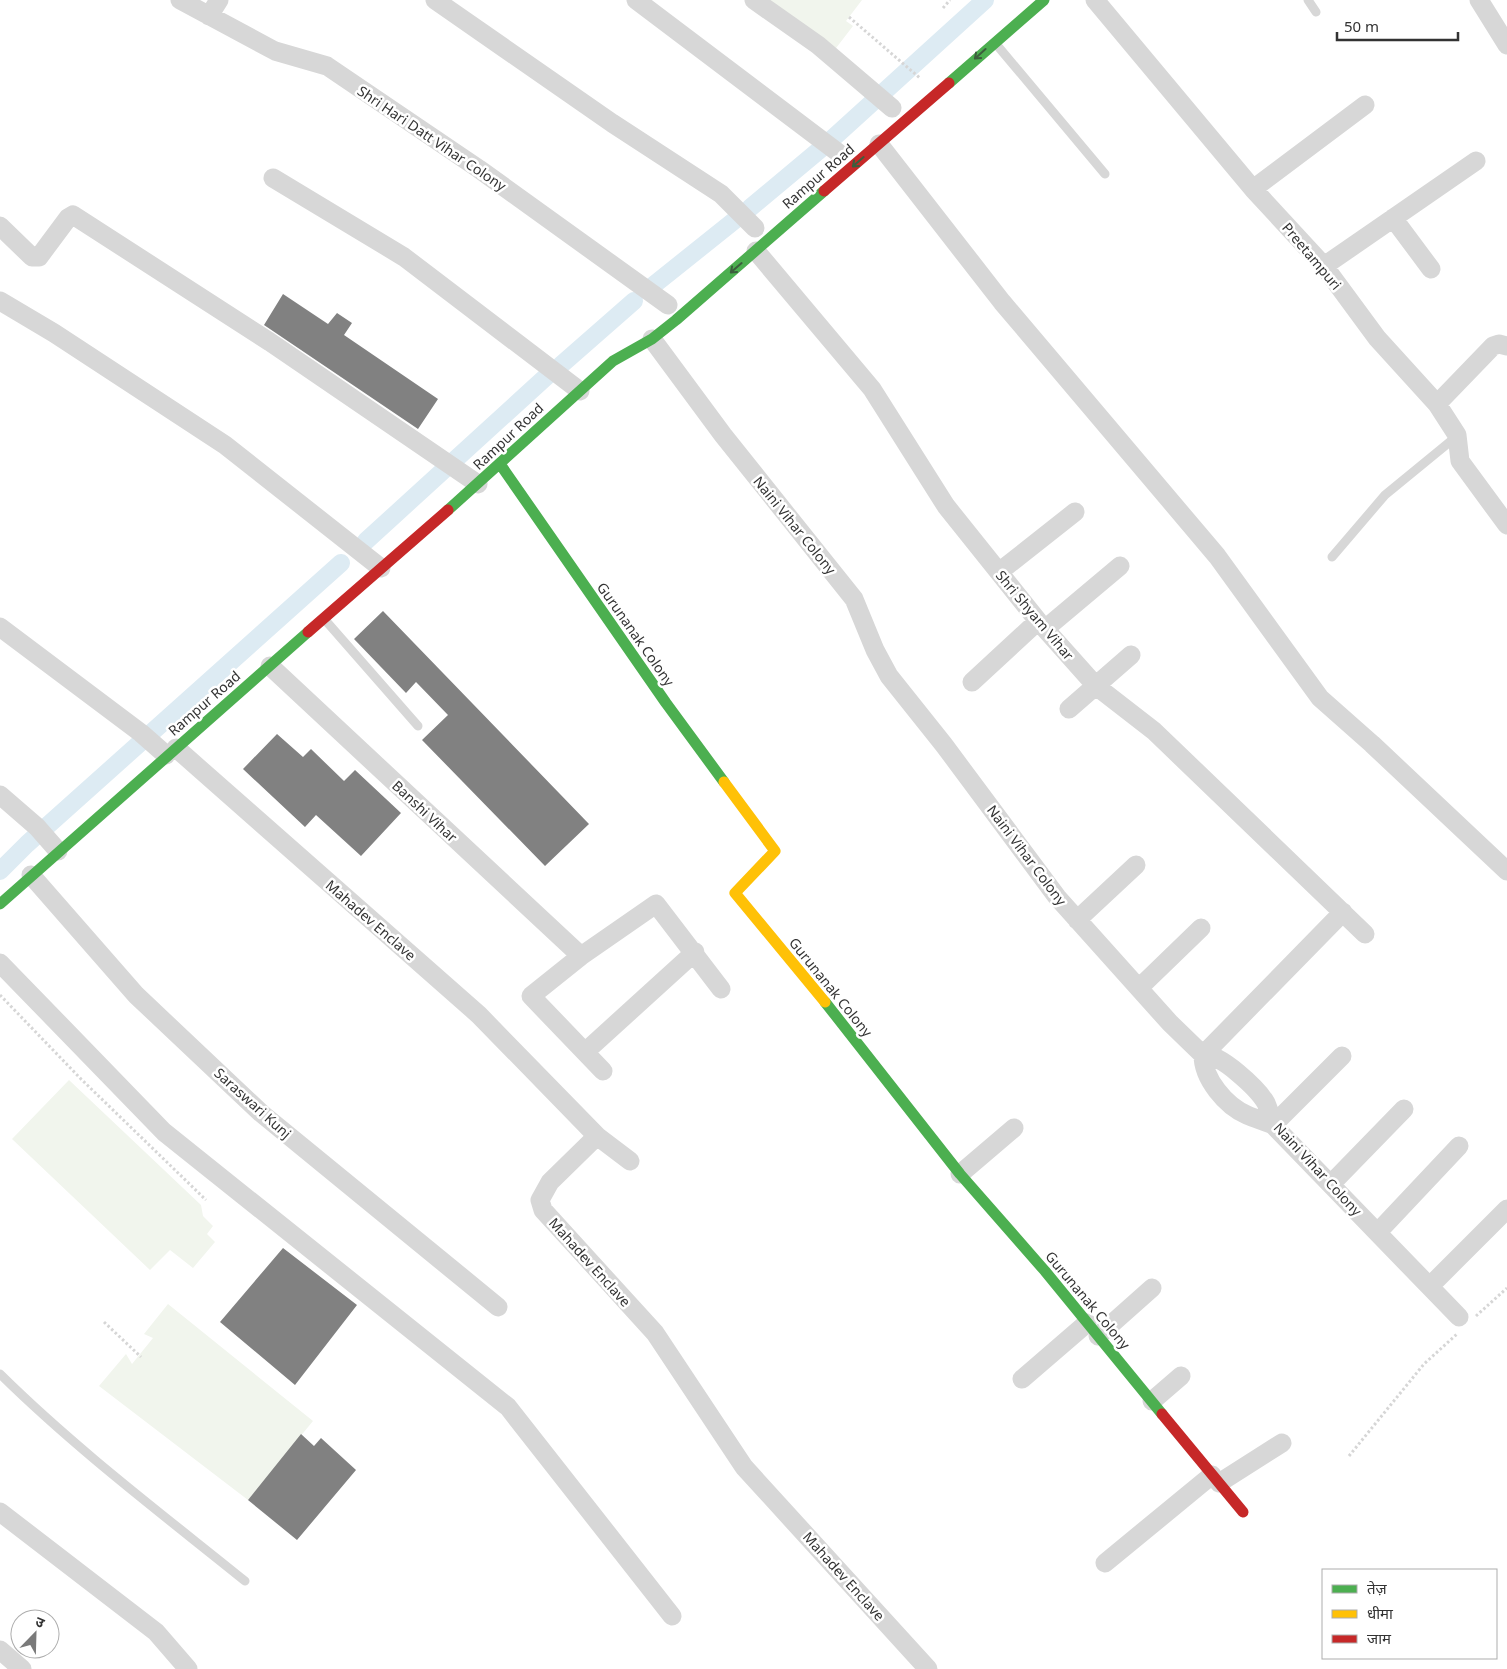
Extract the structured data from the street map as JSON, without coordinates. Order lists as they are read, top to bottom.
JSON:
{
  "streets": {
    "main road": ["Rampur Road", "Gurunanak Colony"],
    "street": [
      "Shri Hari Datt Vihar Colony",
      "Preetampuri",
      "Naini Vihar Colony",
      "Shri Shyam Vihar",
      "Banshi Vihar",
      "Mahadev Enclave",
      "Saraswari Kunj"
    ]
  },
  "crossings": [
    ["Rampur Road", "Naini Vihar Colony"],
    ["Rampur Road", "Shri Shyam Vihar"],
    ["Rampur Road", "Gurunanak Colony"],
    ["Rampur Road", "Banshi Vihar"],
    ["Rampur Road", "Mahadev Enclave"],
    ["Rampur Road", "Saraswari Kunj"]
  ],
  "legend": ["तेज़", "धीमा", "जाम"],
  "scale_bar": "50 m",
  "north": "top right"
}
